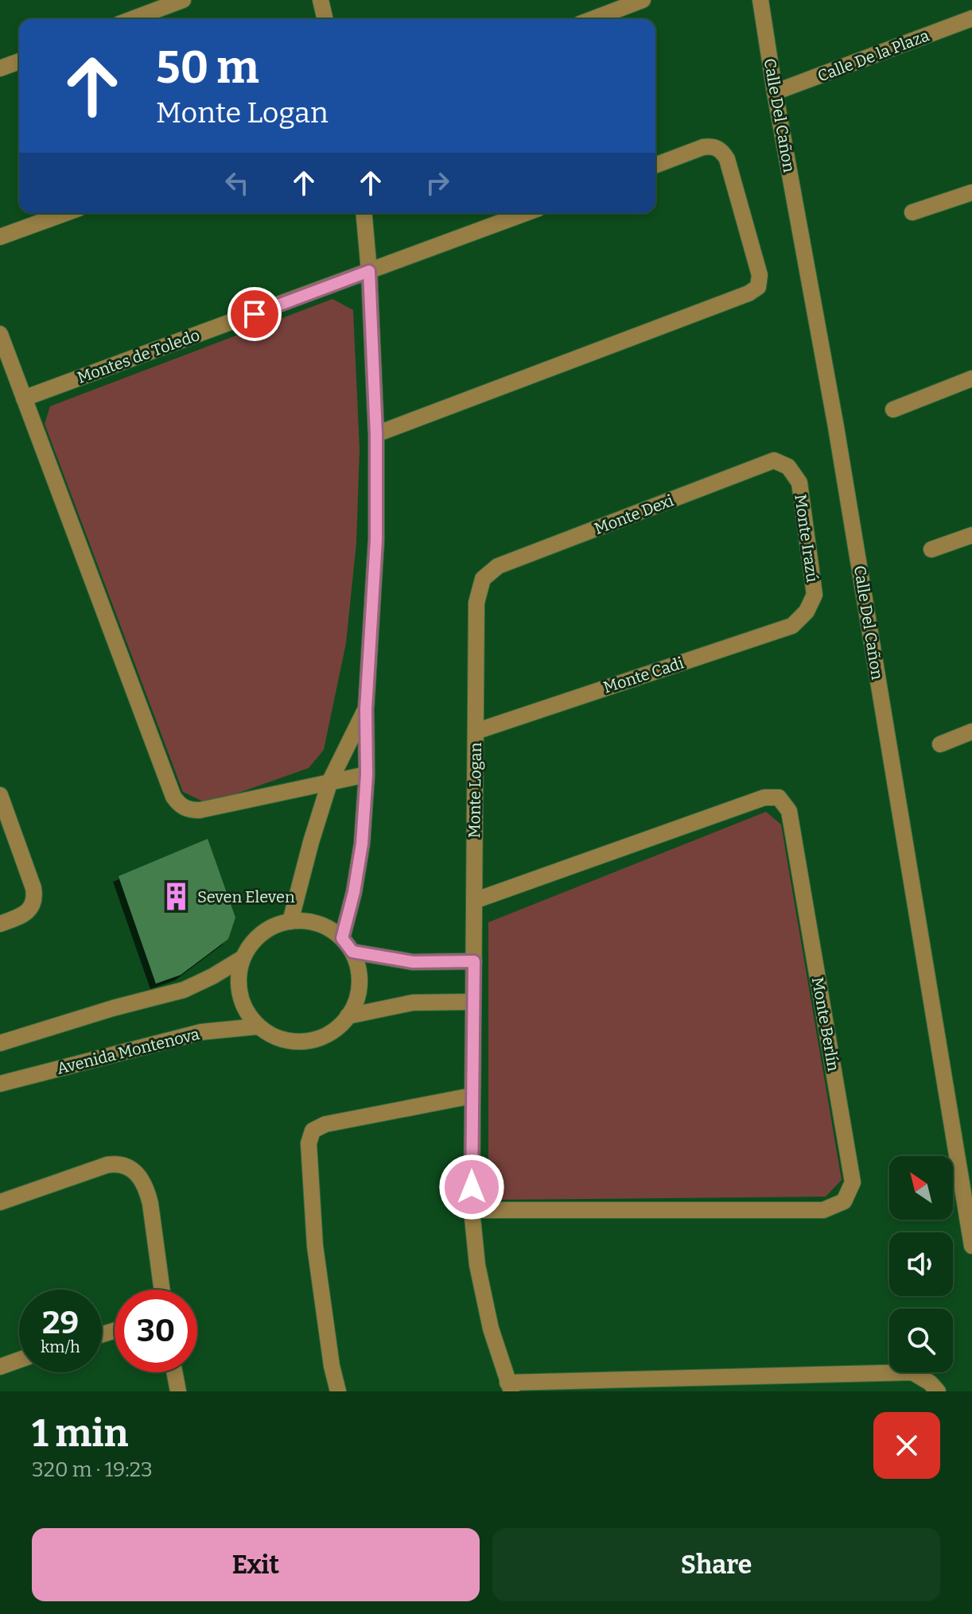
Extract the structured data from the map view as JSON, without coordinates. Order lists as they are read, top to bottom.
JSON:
{
  "streets": {
    "street": [
      "Calle De la Plaza",
      "Calle Del Cañon",
      "Montes de Toledo",
      "Monte Dexi",
      "Monte Irazú",
      "Monte Cadi",
      "Monte Logan",
      "Monte Berlín",
      "Avenida Montenova"
    ]
  },
  "crossings": [
    ["Calle De la Plaza", "Calle Del Cañon"],
    ["Monte Dexi", "Monte Irazú"],
    ["Monte Dexi", "Monte Logan"],
    ["Monte Irazú", "Monte Cadi"],
    ["Monte Cadi", "Monte Logan"],
    ["Monte Logan", "Monte Berlín"]
  ],
  "places": {
    "building": ["Seven Eleven"]
  },
  "north": "top left",
  "page": {
    "turn": ["50 m", "Monte Logan"],
    "speed": "29 km/h",
    "limit": "30",
    "heading": ["1 min", "320 m · 19:23"],
    "buttons": ["Exit", "Share"]
  }
}
